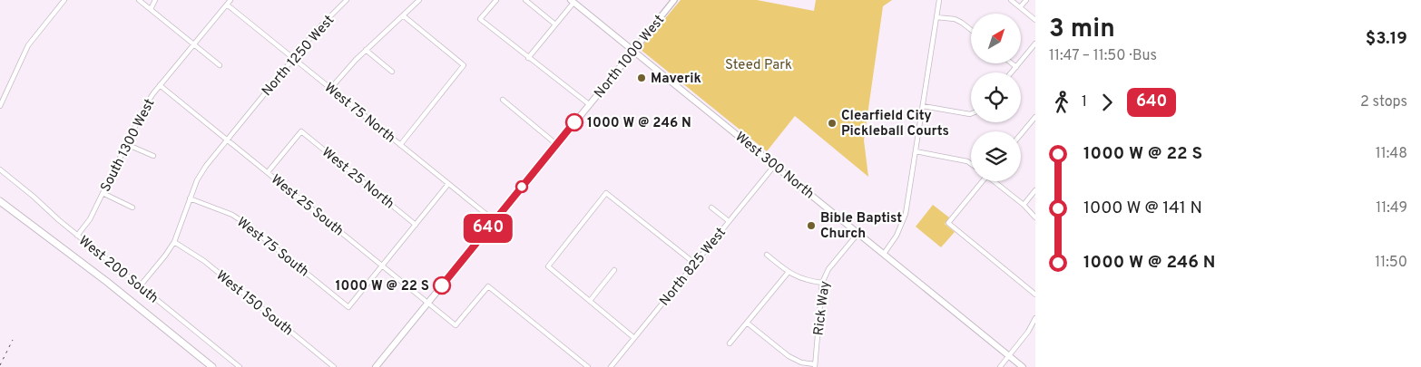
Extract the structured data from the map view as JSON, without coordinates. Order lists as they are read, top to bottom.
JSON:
{
  "streets": {
    "main road": ["North 1000 West", "West 300 North"],
    "street": [
      "North 1250 West",
      "West 75 North",
      "South 1300 West",
      "West 25 North",
      "West 25 South",
      "West 75 South",
      "North 825 West",
      "West 200 South",
      "West 150 South",
      "Rick Way"
    ]
  },
  "crossings": [
    ["North 1250 West", "West 75 North"],
    ["North 1250 West", "West 25 South"],
    ["North 1250 West", "West 75 South"],
    ["North 1250 West", "West 200 South"],
    ["North 1250 West", "West 150 South"],
    ["North 1000 West", "West 75 North"],
    ["North 1000 West", "West 300 North"],
    ["North 1000 West", "West 25 South"],
    ["West 75 North", "South 1300 West"],
    ["South 1300 West", "West 25 South"],
    ["South 1300 West", "West 200 South"],
    ["West 300 North", "North 825 West"],
    ["West 300 North", "Rick Way"],
    ["West 25 North", "West 25 South"],
    ["West 25 South", "West 75 South"]
  ],
  "parks": ["Steed Park"],
  "places": [
    "Maverik",
    "1000 W @ 246 N",
    "Clearfield City Pickleball Courts",
    "Bible Baptist Church",
    "1000 W @ 22 S"
  ],
  "lines": ["bus line 640"],
  "north": "top right",
  "page": {
    "on_map": "640",
    "heading": ["3 min", "11:47 – 11:50 · Bus", "$3.19"],
    "legs": ["1", "640", "2 stops"],
    "list": [
      {
        "name": "1000 W @ 22 S",
        "value": "11:48"
      },
      {
        "name": "1000 W @ 141 N",
        "value": "11:49"
      },
      {
        "name": "1000 W @ 246 N",
        "value": "11:50"
      }
    ]
  }
}
